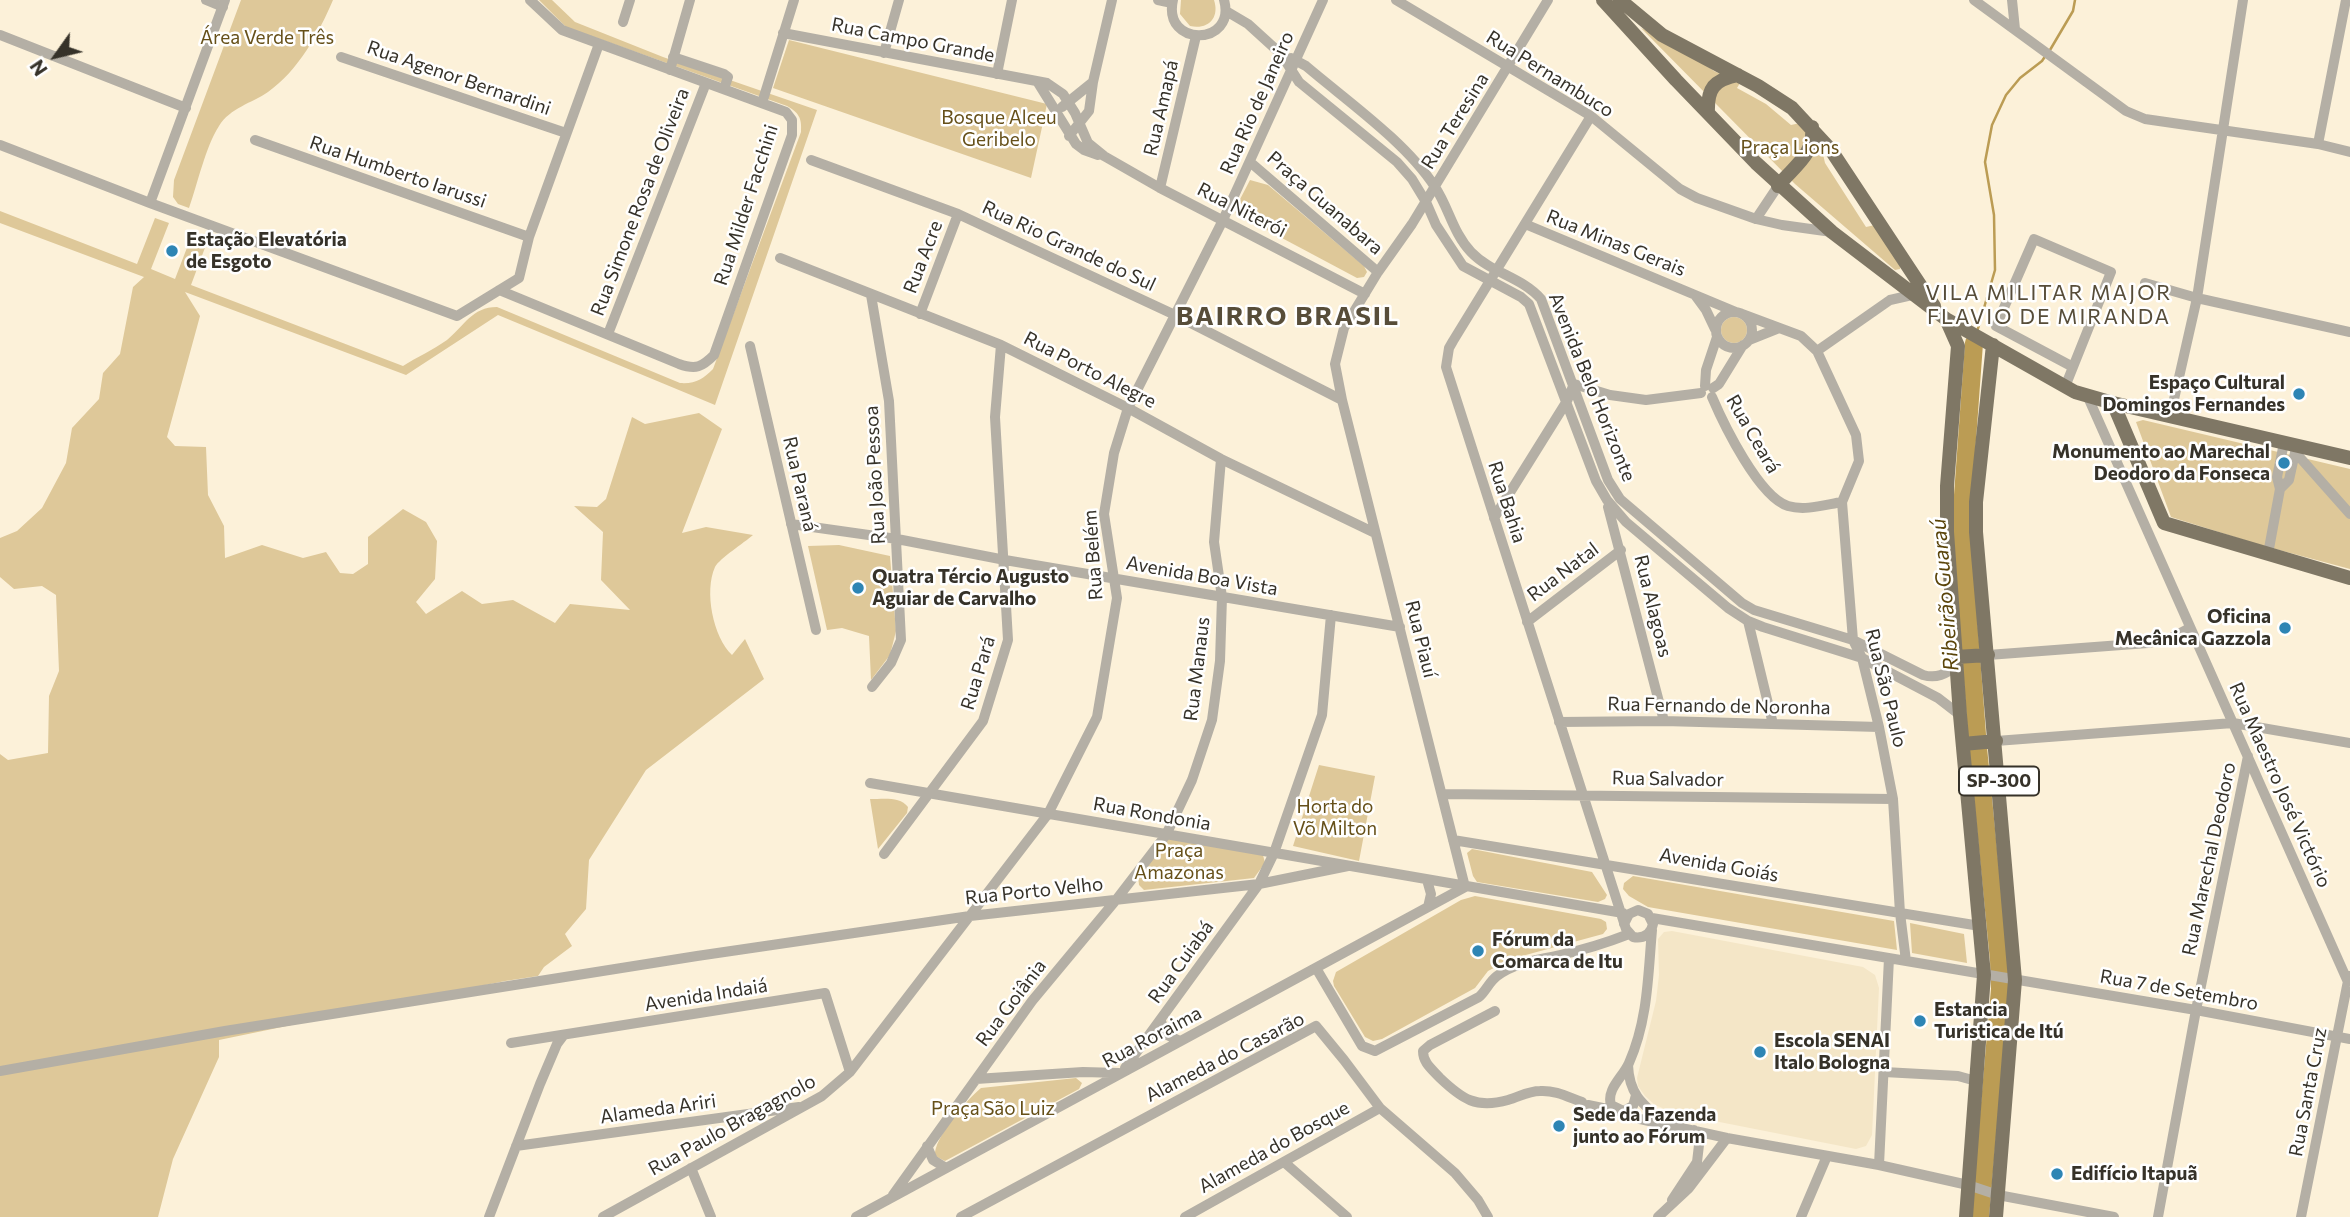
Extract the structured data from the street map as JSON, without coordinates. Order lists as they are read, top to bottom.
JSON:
{
  "streets": {
    "main road": ["SP-300"],
    "street": [
      "Rua Campo Grande",
      "Rua Pernambuco",
      "Rua Agenor Bernardini",
      "Rua Rio de Janeiro",
      "Rua Amapá",
      "Rua Teresina",
      "Rua Humberto Iarussi",
      "Rua Simone Rosa de Oliveira",
      "Praça Guanabara",
      "Rua Milder Facchini",
      "Rua Niterói",
      "Rua Minas Gerais",
      "Rua Rio Grande do Sul",
      "Rua Acre",
      "Rua Porto Alegre",
      "Avenida Belo Horizonte",
      "Rua Ceará",
      "Rua João Pessoa",
      "Rua Paraná",
      "Rua Bahia",
      "Rua Belém",
      "Rua Natal",
      "Avenida Boa Vista",
      "Rua Alagoas",
      "Rua Piauí",
      "Rua Manaus",
      "Rua Pará",
      "Rua São Paulo",
      "Rua Fernando de Noronha",
      "Rua Salvador",
      "Rua Maestro José Victório",
      "Rua Rondonia",
      "Rua Marechal Deodoro",
      "Avenida Goiás",
      "Rua Porto Velho",
      "Rua Cuiabá",
      "Rua 7 de Setembro",
      "Avenida Indaiá",
      "Rua Goiânia",
      "Rua Roraima",
      "Alameda do Casarão",
      "Rua Santa Cruz",
      "Alameda Ariri",
      "Rua Paulo Bragagnolo",
      "Alameda do Bosque"
    ]
  },
  "crossings": [
    ["Rua Campo Grande", "Rua Niterói"],
    ["Rua Pernambuco", "Rua Teresina"],
    ["Rua Pernambuco", "Rua Bahia"],
    ["Rua Rio de Janeiro", "Praça Guanabara"],
    ["Rua Rio de Janeiro", "Rua Niterói"],
    ["Rua Rio de Janeiro", "Avenida Belo Horizonte"],
    ["Rua Rio de Janeiro", "Rua Belém"],
    ["Rua Amapá", "Rua Niterói"],
    ["Rua Teresina", "Praça Guanabara"],
    ["Rua Teresina", "Rua Niterói"],
    ["Rua Teresina", "Rua Rio Grande do Sul"],
    ["Rua Teresina", "Avenida Belo Horizonte"],
    ["Rua Teresina", "Rua Piauí"],
    ["Rua Simone Rosa de Oliveira", "Rua Milder Facchini"],
    ["Rua Niterói", "Rua Belém"],
    ["Rua Minas Gerais", "Rua Ceará"],
    ["Rua Minas Gerais", "Rua Bahia"],
    ["Rua Minas Gerais", "Rua São Paulo"],
    ["Rua Rio Grande do Sul", "Rua Acre"],
    ["Rua Rio Grande do Sul", "Rua Belém"],
    ["Rua Rio Grande do Sul", "Rua Piauí"],
    ["Rua Acre", "Rua Porto Alegre"],
    ["Rua Porto Alegre", "Rua João Pessoa"],
    ["Rua Porto Alegre", "Rua Belém"],
    ["Rua Porto Alegre", "Rua Piauí"],
    ["Rua Porto Alegre", "Rua Manaus"],
    ["Rua Porto Alegre", "Rua Pará"],
    ["Avenida Belo Horizonte", "Rua Bahia"],
    ["Avenida Belo Horizonte", "Rua Alagoas"],
    ["Avenida Belo Horizonte", "Rua São Paulo"],
    ["Avenida Belo Horizonte", "SP-300"],
    ["Avenida Belo Horizonte", "Rua Maestro José Victório"],
    ["Rua Ceará", "Rua São Paulo"],
    ["Rua João Pessoa", "Avenida Boa Vista"],
    ["Rua Paraná", "Avenida Boa Vista"],
    ["Rua Bahia", "Rua Natal"],
    ["Rua Bahia", "Rua Fernando de Noronha"],
    ["Rua Bahia", "Rua Salvador"],
    ["Rua Bahia", "Avenida Goiás"],
    ["Rua Belém", "Avenida Boa Vista"],
    ["Rua Belém", "Rua Rondonia"],
    ["Rua Belém", "Rua Porto Velho"],
    ["Rua Belém", "Rua Paulo Bragagnolo"],
    ["Rua Natal", "Rua Alagoas"],
    ["Avenida Boa Vista", "Rua Piauí"],
    ["Avenida Boa Vista", "Rua Manaus"],
    ["Avenida Boa Vista", "Rua Pará"],
    ["Avenida Boa Vista", "Rua Cuiabá"],
    ["Rua Alagoas", "Rua Fernando de Noronha"],
    ["Rua Piauí", "Rua Salvador"],
    ["Rua Piauí", "Avenida Goiás"],
    ["Rua Piauí", "Rua Roraima"],
    ["Rua Manaus", "Rua Rondonia"],
    ["Rua Manaus", "Rua Goiânia"],
    ["Rua Pará", "Rua Rondonia"],
    ["Rua São Paulo", "Rua Fernando de Noronha"],
    ["Rua São Paulo", "Rua Salvador"],
    ["Rua São Paulo", "Avenida Goiás"],
    ["SP-300", "Avenida Goiás"],
    ["SP-300", "Rua 7 de Setembro"],
    ["Rua Maestro José Victório", "Rua Marechal Deodoro"],
    ["Rua Maestro José Victório", "Rua Santa Cruz"],
    ["Rua Rondonia", "Rua Porto Velho"],
    ["Rua Rondonia", "Rua Cuiabá"],
    ["Rua Rondonia", "Rua Goiânia"],
    ["Rua Marechal Deodoro", "Rua 7 de Setembro"],
    ["Rua Porto Velho", "Rua Cuiabá"],
    ["Rua Porto Velho", "Rua Goiânia"],
    ["Rua Porto Velho", "Rua Paulo Bragagnolo"],
    ["Rua Cuiabá", "Rua Roraima"],
    ["Rua 7 de Setembro", "Rua Santa Cruz"],
    ["Avenida Indaiá", "Rua Paulo Bragagnolo"],
    ["Rua Goiânia", "Rua Roraima"],
    ["Alameda do Casarão", "Alameda do Bosque"],
    ["Alameda Ariri", "Rua Paulo Bragagnolo"]
  ],
  "districts": ["VILA MILITAR MAJOR FLAVIO DE MIRANDA", "BAIRRO BRASIL"],
  "water": ["Ribeirão Guaraú"],
  "parks": [
    "Área Verde Três",
    "Bosque Alceu Geribelo",
    "Praça Lions",
    "Horta do Võ Milton",
    "Praça Amazonas",
    "Praça São Luiz"
  ],
  "places": [
    "Estação Elevatória de Esgoto",
    "Espaço Cultural Domingos Fernandes",
    "Monumento ao Marechal Deodoro da Fonseca",
    "Quatra Tércio Augusto Aguiar de Carvalho",
    "Oficina Mecânica Gazzola",
    "Fórum da Comarca de Itu",
    "Estancia Turistica de Itú",
    "Escola SENAI Italo Bologna",
    "Sede da Fazenda junto ao Fórum",
    "Edifício Itapuã"
  ],
  "north": "bottom left"
}
